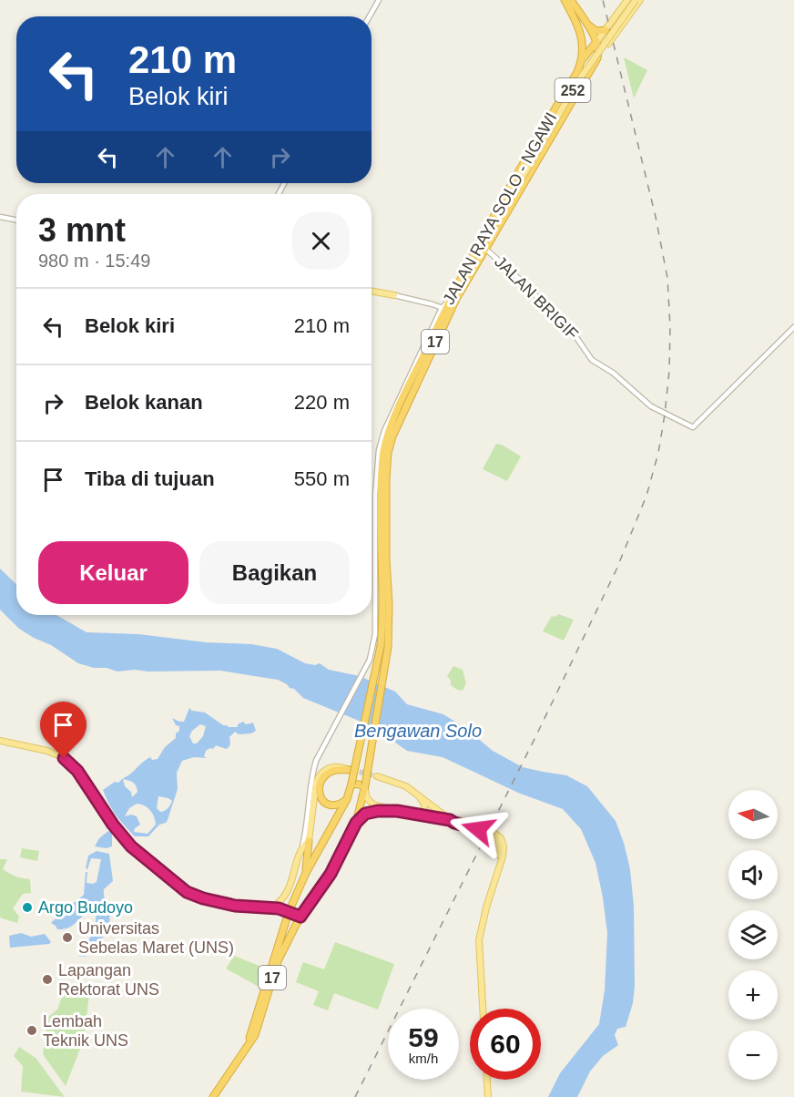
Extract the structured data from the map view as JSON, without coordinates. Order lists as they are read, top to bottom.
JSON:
{
  "streets": {
    "highway": ["JALAN RAYA SOLO - NGAWI", "17"],
    "main road": ["252"],
    "street": ["JALAN BRIGIF"]
  },
  "crossings": [
    ["252", "JALAN RAYA SOLO - NGAWI"],
    ["252", "17"],
    ["JALAN RAYA SOLO - NGAWI", "JALAN BRIGIF"],
    ["JALAN RAYA SOLO - NGAWI", "17"]
  ],
  "water": ["Bengawan Solo"],
  "places": [
    "Argo Budoyo",
    "Universitas Sebelas Maret (UNS)",
    "Lapangan Rektorat UNS",
    "Lembah Teknik UNS"
  ],
  "north": "left",
  "page": {
    "turn": ["210 m", "Belok kiri"],
    "heading": ["3 mnt", "980 m · 15:49"],
    "list": [
      {
        "name": "Belok kiri",
        "value": "210 m"
      },
      {
        "name": "Belok kanan",
        "value": "220 m"
      },
      {
        "name": "Tiba di tujuan",
        "value": "550 m"
      }
    ],
    "buttons": ["Keluar", "Bagikan"],
    "map_buttons": ["+", "−"],
    "speed": "59 km/h",
    "limit": "60"
  }
}
